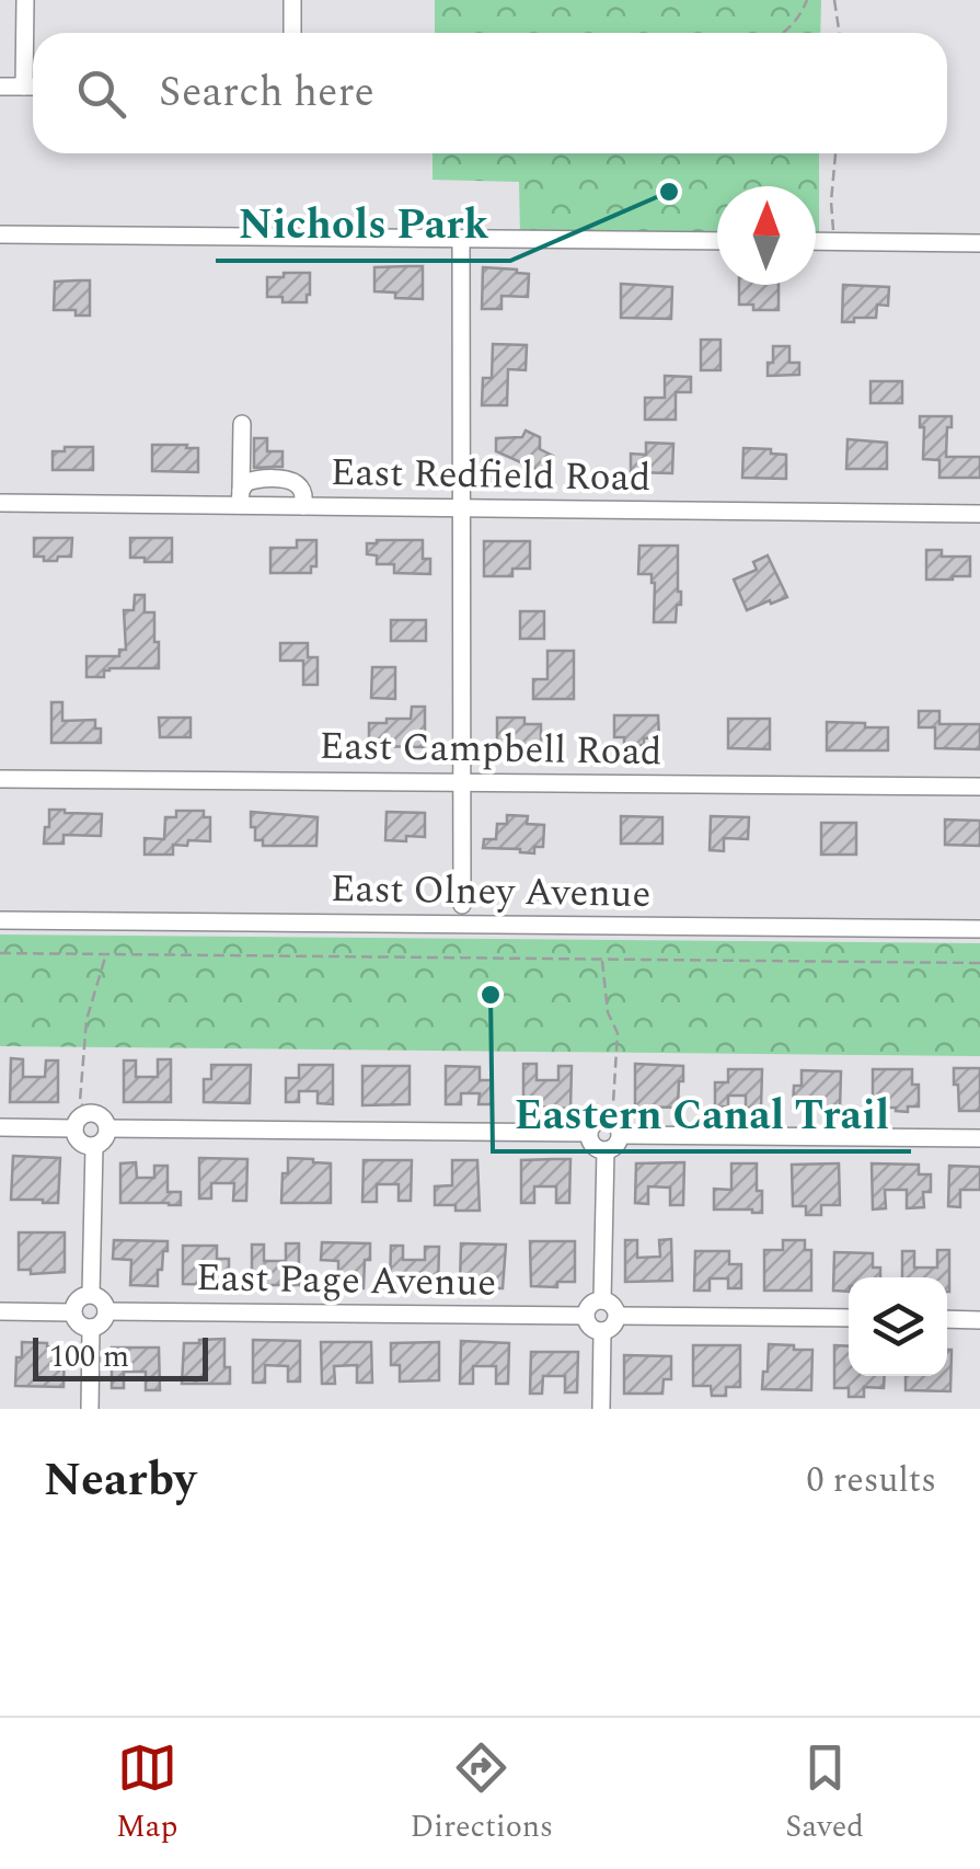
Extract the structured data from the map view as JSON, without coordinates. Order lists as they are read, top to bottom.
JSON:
{
  "streets": {
    "street": [
      "East Redfield Road",
      "East Campbell Road",
      "East Olney Avenue",
      "East Page Avenue"
    ]
  },
  "places": ["Nichols Park", "Eastern Canal Trail"],
  "scale_bar": "100 m",
  "north": "top",
  "page": {
    "search": "Search here",
    "scale": "100 m",
    "heading": ["Nearby", "0 results"],
    "nav": ["Map", "Directions", "Saved"]
  }
}
